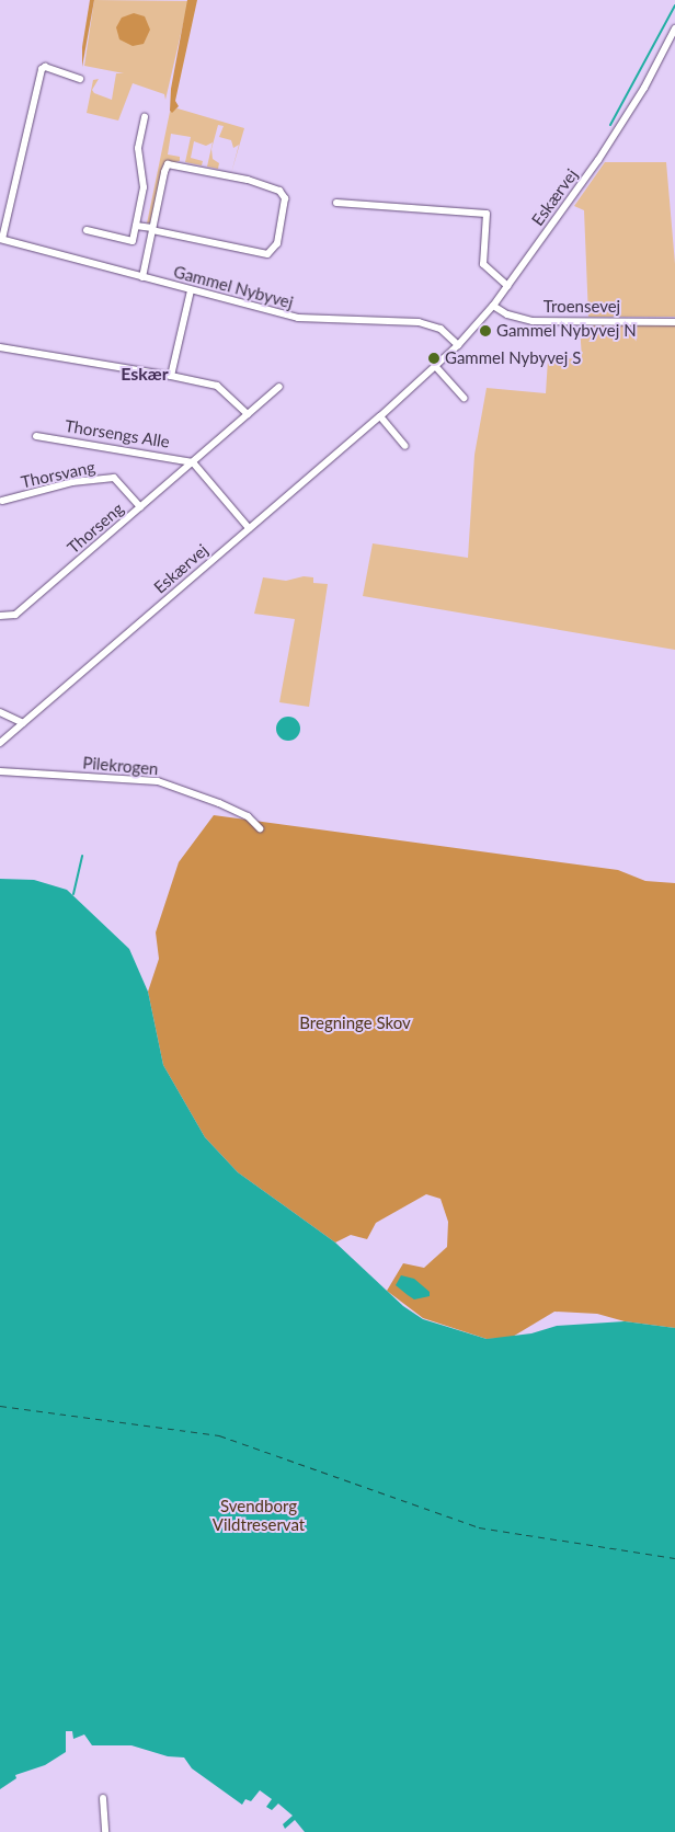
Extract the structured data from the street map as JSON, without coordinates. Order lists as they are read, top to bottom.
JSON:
{
  "streets": {
    "street": [
      "Eskærvej",
      "Gammel Nybyvej",
      "Troensevej",
      "Thorsengs Alle",
      "Thorsvang",
      "Thorseng",
      "Pilekrogen"
    ]
  },
  "crossings": [
    ["Eskærvej", "Gammel Nybyvej"],
    ["Eskærvej", "Troensevej"],
    ["Thorsengs Alle", "Thorseng"],
    ["Thorsvang", "Thorseng"]
  ],
  "districts": ["Eskær"],
  "parks": ["Bregninge Skov", "Svendborg Vildtreservat"],
  "places": ["Gammel Nybyvej N", "Gammel Nybyvej S"]
}
